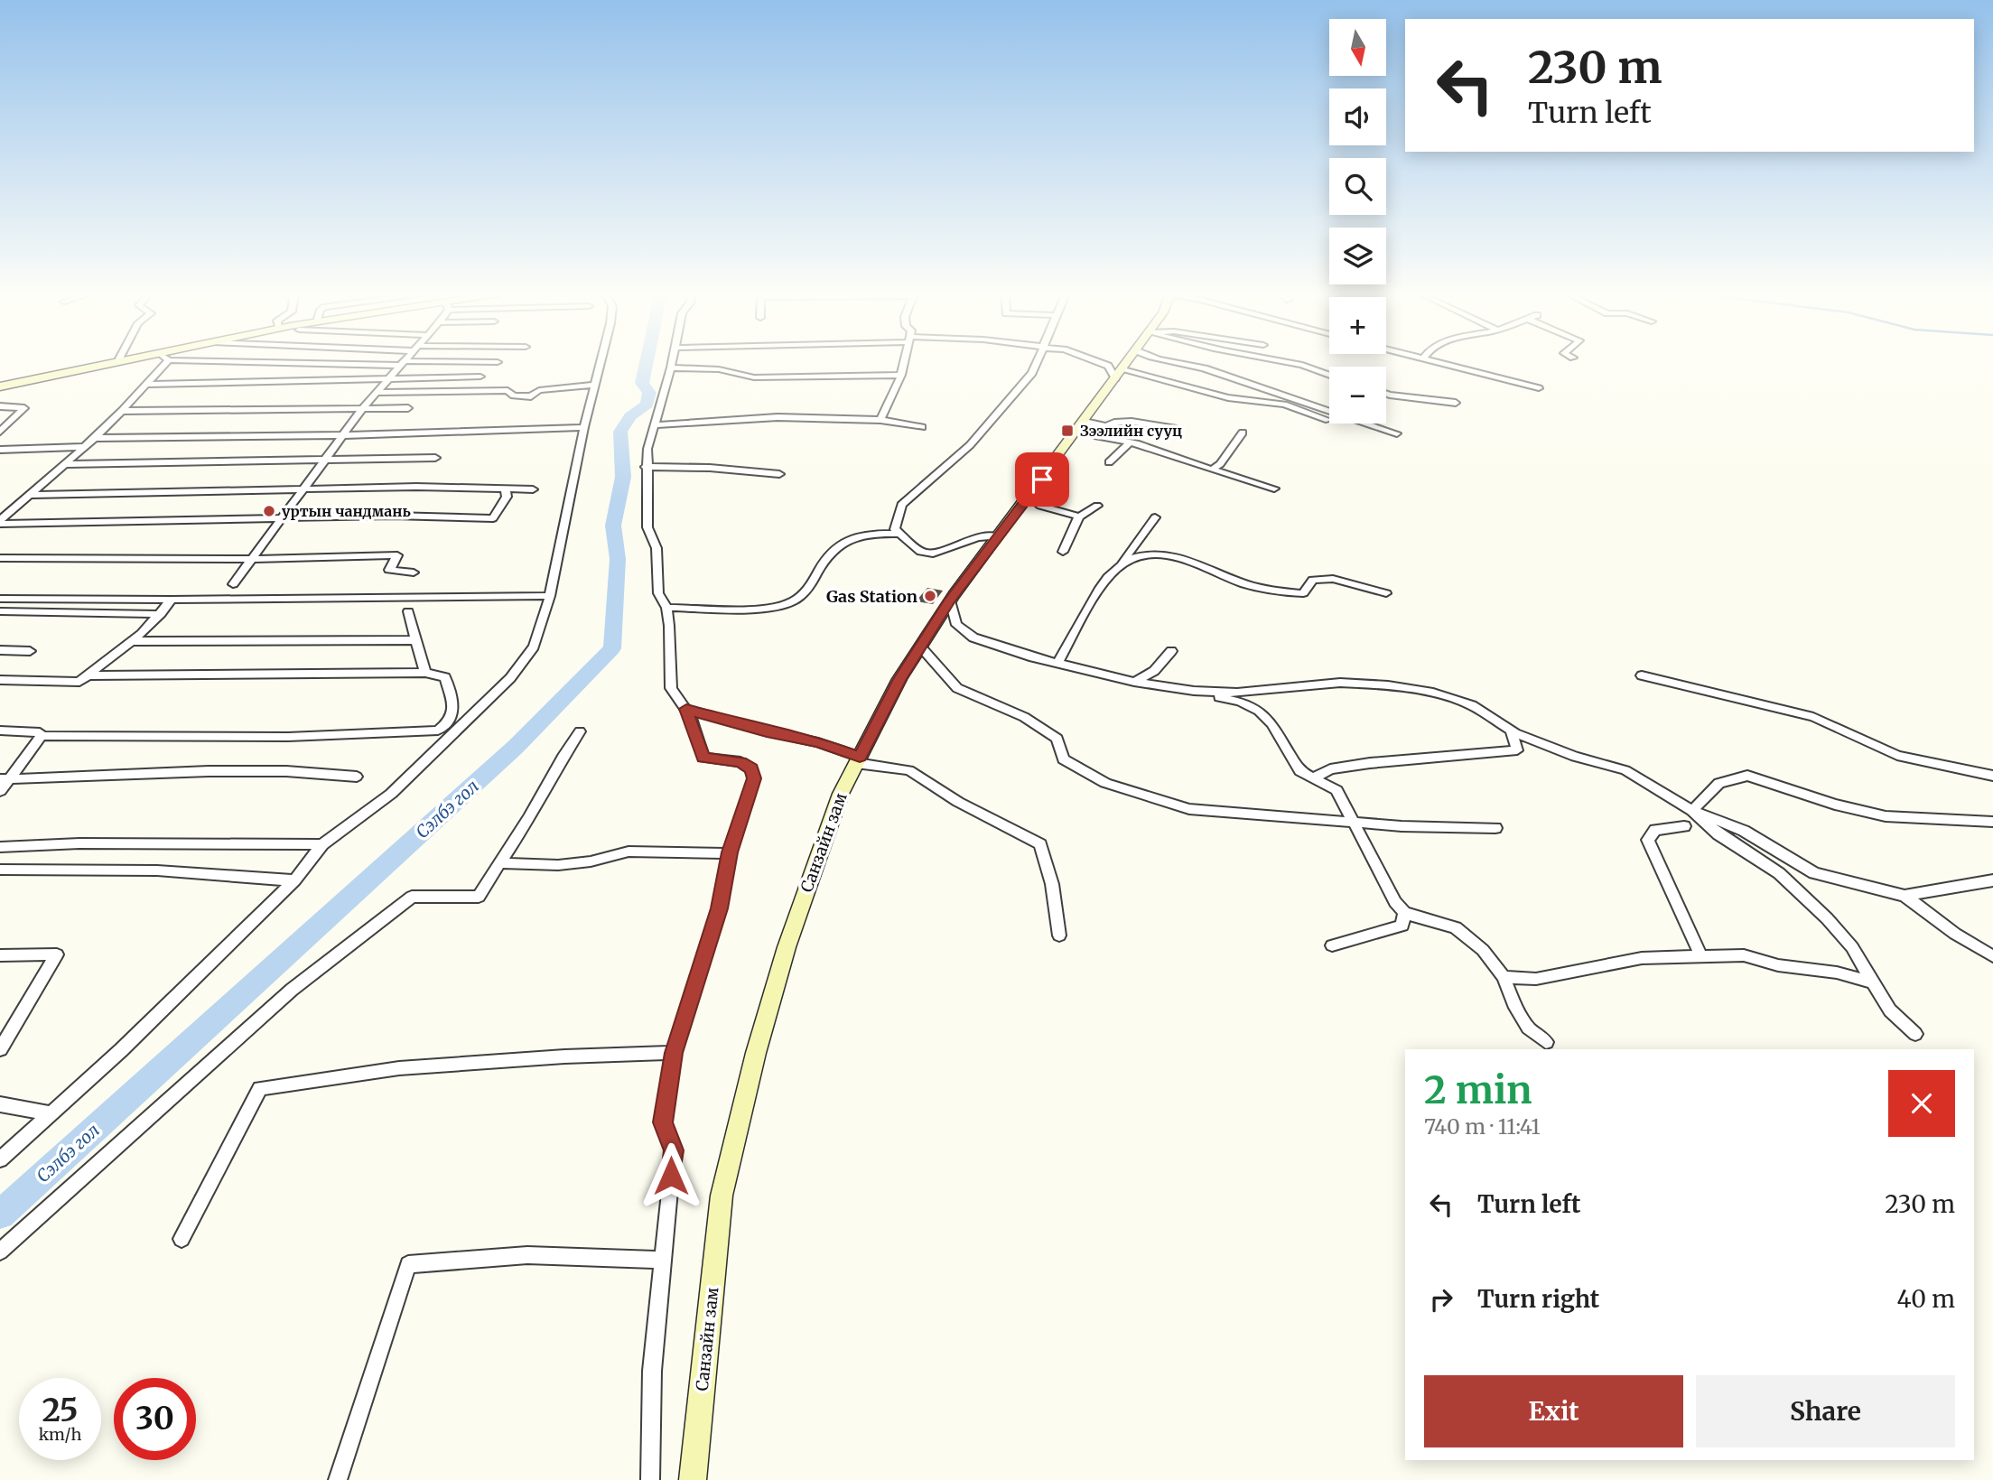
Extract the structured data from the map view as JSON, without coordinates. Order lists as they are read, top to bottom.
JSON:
{
  "streets": {
    "main road": ["Санзайн зам"]
  },
  "water": ["Сэлбэ гол"],
  "places": {
    "transit": ["Зээлийн сууц"],
    "other": ["уртын чандмань", "Gas Station"]
  },
  "north": "bottom",
  "page": {
    "map_buttons": ["+", "−"],
    "turn": ["230 m", "Turn left"],
    "heading": ["2 min", "740 m · 11:41"],
    "list": [
      {
        "name": "Turn left",
        "value": "230 m"
      },
      {
        "name": "Turn right",
        "value": "40 m"
      }
    ],
    "buttons": ["Exit", "Share"],
    "speed": "25 km/h",
    "limit": "30"
  }
}
